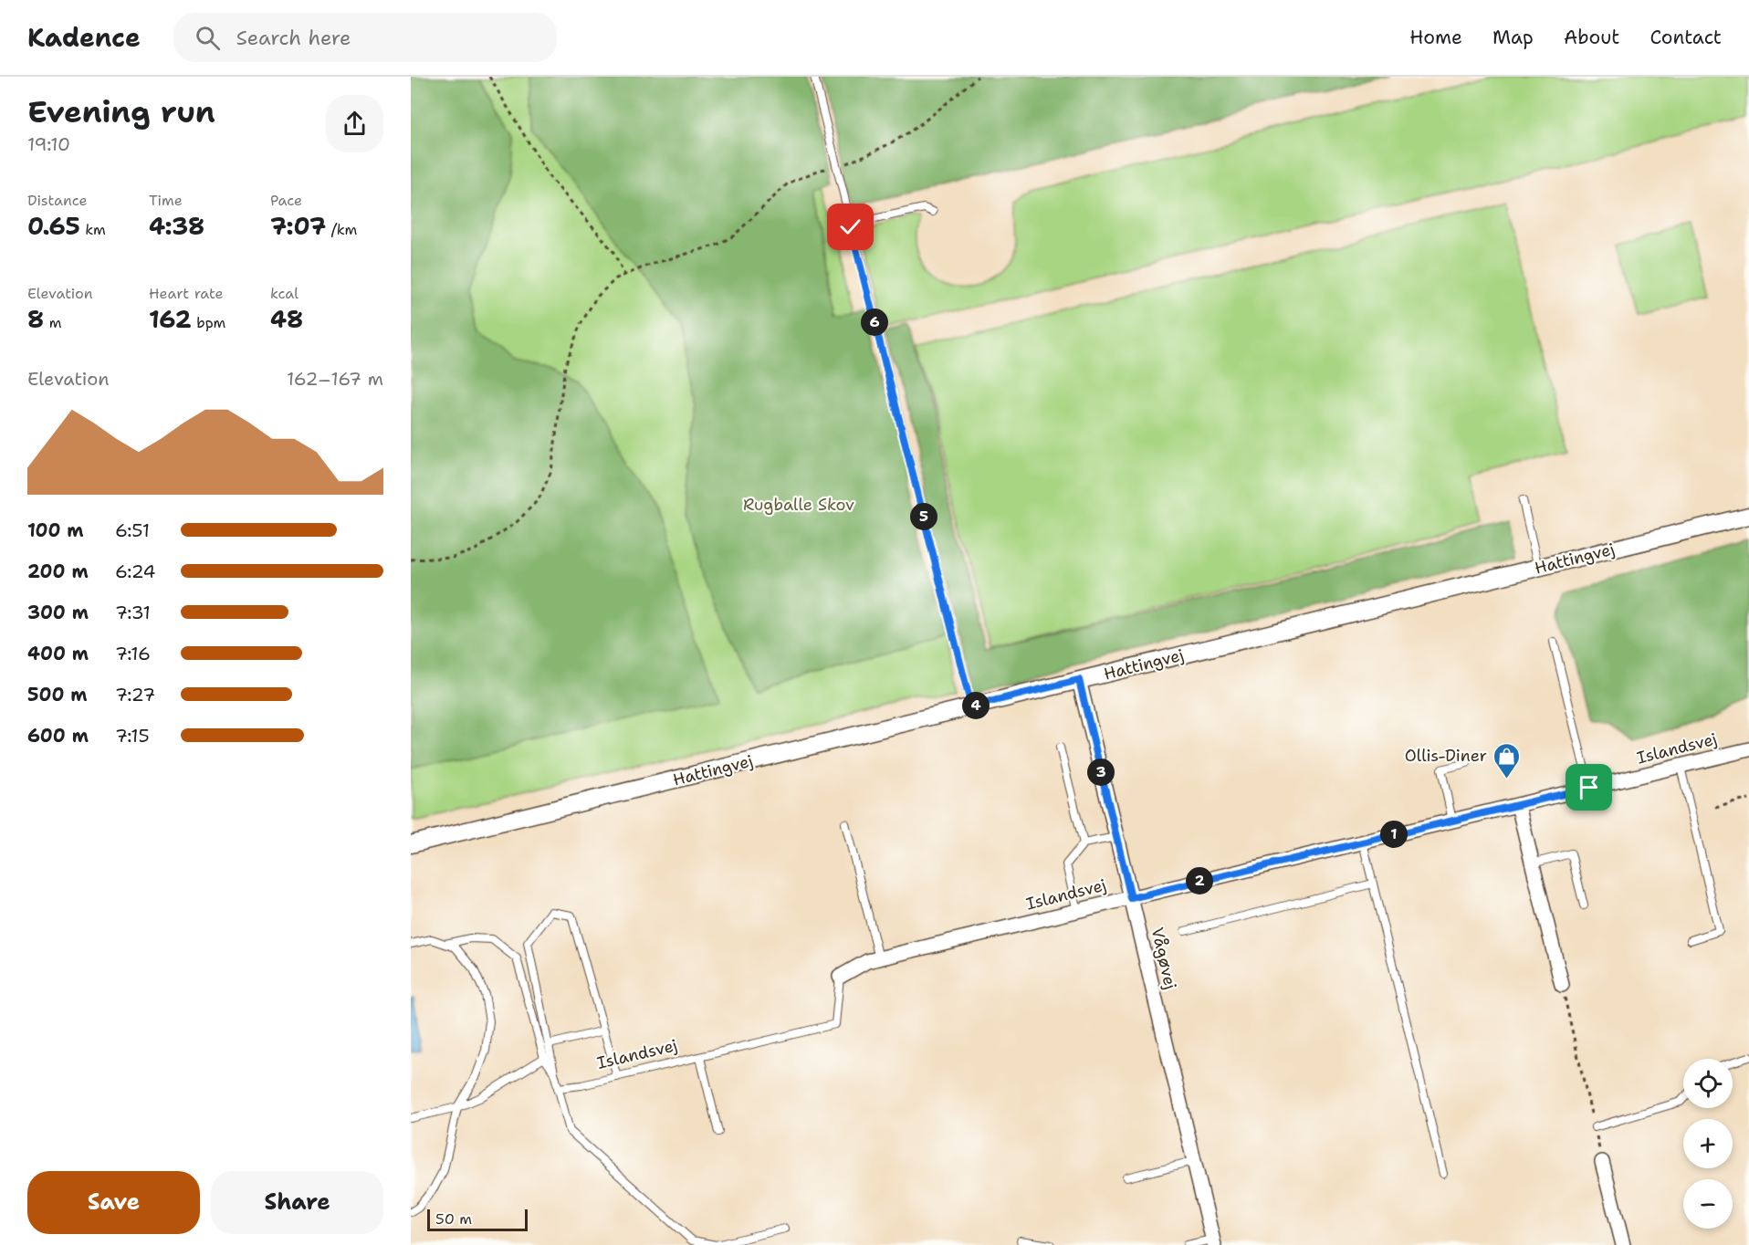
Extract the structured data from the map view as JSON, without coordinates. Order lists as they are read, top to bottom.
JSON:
{
  "streets": {
    "street": ["Hattingvej", "Islandsvej", "Vågøvej"]
  },
  "crossings": [
    ["Hattingvej", "Vågøvej"],
    ["Islandsvej", "Vågøvej"]
  ],
  "parks": ["Rugballe Skov"],
  "places": {
    "shop": ["Ollis-Diner"]
  },
  "scale_bar": "50 m",
  "page": {
    "header": "Kadence",
    "search": "Search here",
    "nav": [
      "Home",
      "Map",
      "About",
      "Contact"
    ],
    "heading": ["Evening run", "19:10"],
    "stats": [
      ["Distance", "0.65 km"],
      ["Time", "4:38"],
      ["Pace", "7:07 /km"],
      ["Elevation", "8 m"],
      ["Heart rate", "162 bpm"],
      ["kcal", "48"]
    ],
    "pins": [
      "6",
      "5",
      "4",
      "3",
      "1",
      "2"
    ],
    "chart": ["Elevation", "162–167 m"],
    "list": [
      {
        "name": "100 m",
        "note": "6:51"
      },
      {
        "name": "200 m",
        "note": "6:24"
      },
      {
        "name": "300 m",
        "note": "7:31"
      },
      {
        "name": "400 m",
        "note": "7:16"
      },
      {
        "name": "500 m",
        "note": "7:27"
      },
      {
        "name": "600 m",
        "note": "7:15"
      }
    ],
    "map_buttons": ["+", "−"],
    "buttons": ["Save", "Share"],
    "scale": "50 m"
  }
}
